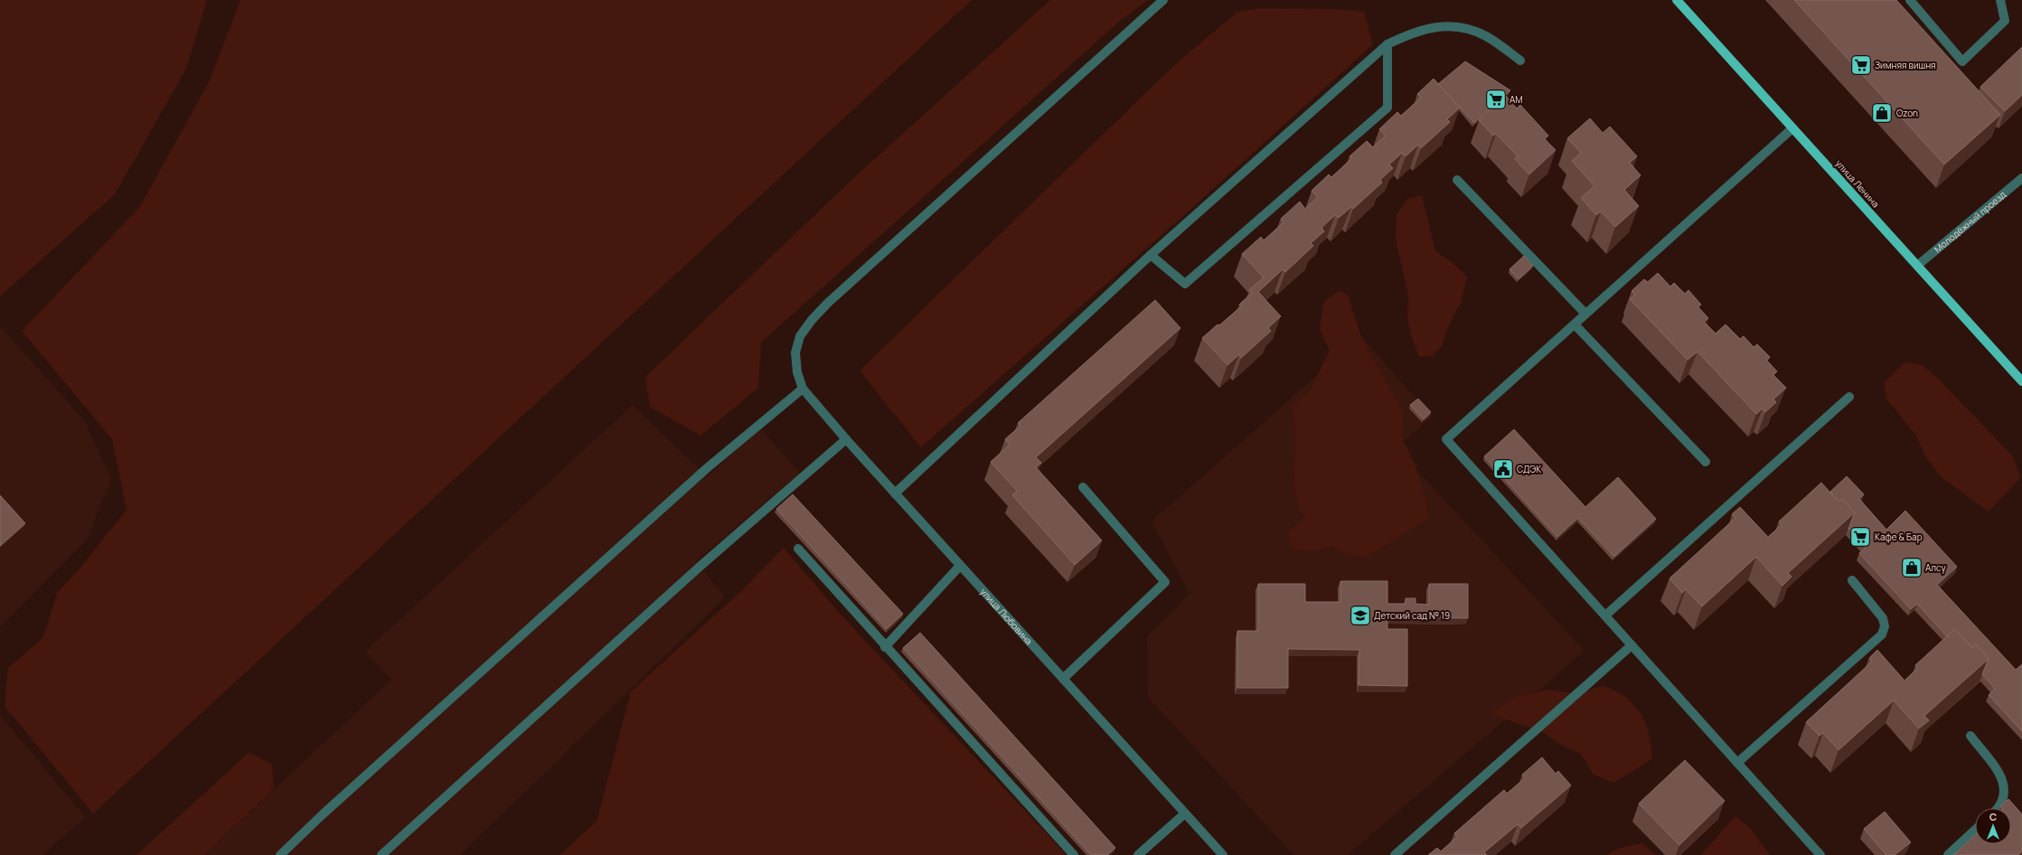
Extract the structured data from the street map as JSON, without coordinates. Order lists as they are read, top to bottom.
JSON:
{
  "streets": {
    "main road": ["улица Ленина"],
    "street": ["Молодёжный проезд", "улица Любовина"]
  },
  "crossings": [
    ["улица Ленина", "Молодёжный проезд"]
  ],
  "places": {
    "supermarket": ["Зимняя вишня", "АМ", "Кафе & Бар"],
    "shop": ["Ozon", "Алсу"],
    "public building": ["СДЭК"],
    "school or university": ["Детский сад № 19"]
  },
  "north": "top"
}
